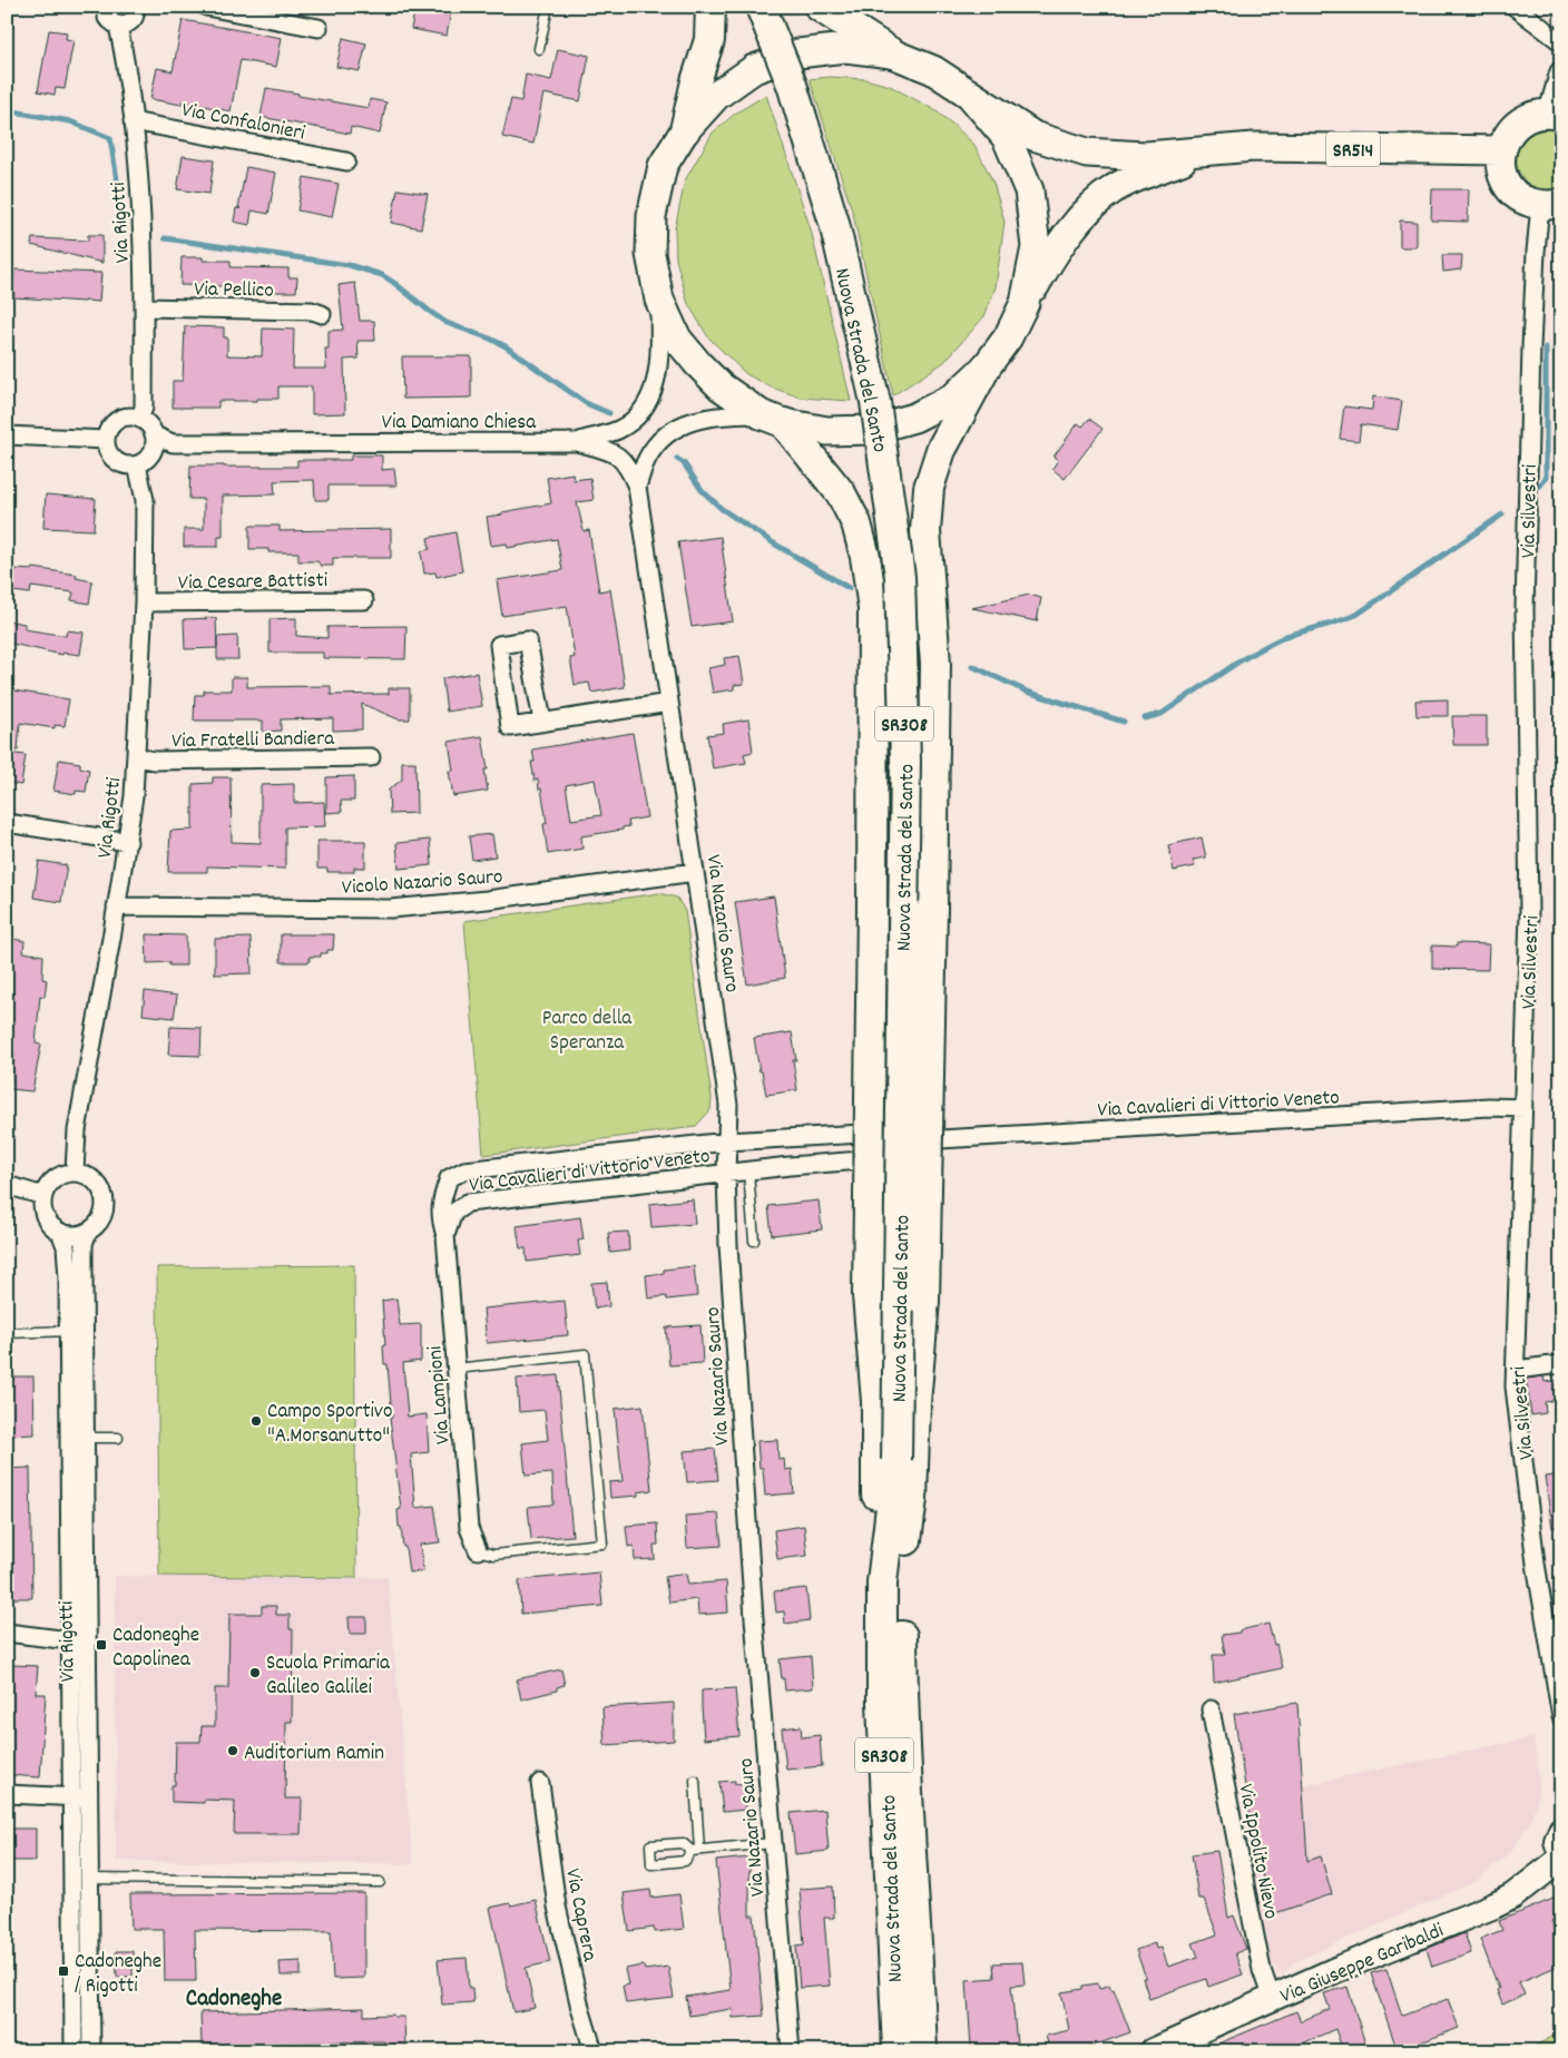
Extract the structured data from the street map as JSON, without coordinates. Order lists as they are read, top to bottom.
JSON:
{
  "streets": {
    "highway": ["Nuova Strada del Santo", "SR308"],
    "main road": ["SR514", "Via Giuseppe Garibaldi"],
    "street": [
      "Via Confalonieri",
      "Via Rigotti",
      "Via Pellico",
      "Via Damiano Chiesa",
      "Via Silvestri",
      "Via Cesare Battisti",
      "Via Fratelli Bandiera",
      "Vicolo Nazario Sauro",
      "Via Nazario Sauro",
      "Via Cavalieri di Vittorio Veneto",
      "Via Lampioni",
      "Via Ippolito Nievo",
      "Via Caprera"
    ]
  },
  "crossings": [
    ["Via Confalonieri", "Via Rigotti"],
    ["Via Rigotti", "Via Pellico"],
    ["Via Rigotti", "Via Damiano Chiesa"],
    ["Via Rigotti", "Via Cesare Battisti"],
    ["Via Rigotti", "Via Fratelli Bandiera"],
    ["Via Rigotti", "Vicolo Nazario Sauro"],
    ["Via Damiano Chiesa", "Via Nazario Sauro"],
    ["Via Silvestri", "Via Cavalieri di Vittorio Veneto"],
    ["Vicolo Nazario Sauro", "Via Nazario Sauro"],
    ["Via Nazario Sauro", "Via Cavalieri di Vittorio Veneto"],
    ["Via Cavalieri di Vittorio Veneto", "Via Lampioni"],
    ["Via Ippolito Nievo", "Via Giuseppe Garibaldi"]
  ],
  "districts": ["Cadoneghe"],
  "parks": ["Parco della Speranza"],
  "places": {
    "other": ["Campo Sportivo \"A.Morsanutto\"", "Scuola Primaria Galileo Galilei", "Auditorium Ramin"],
    "transit": ["Cadoneghe Capolinea", "Cadoneghe / Rigotti"]
  }
}
